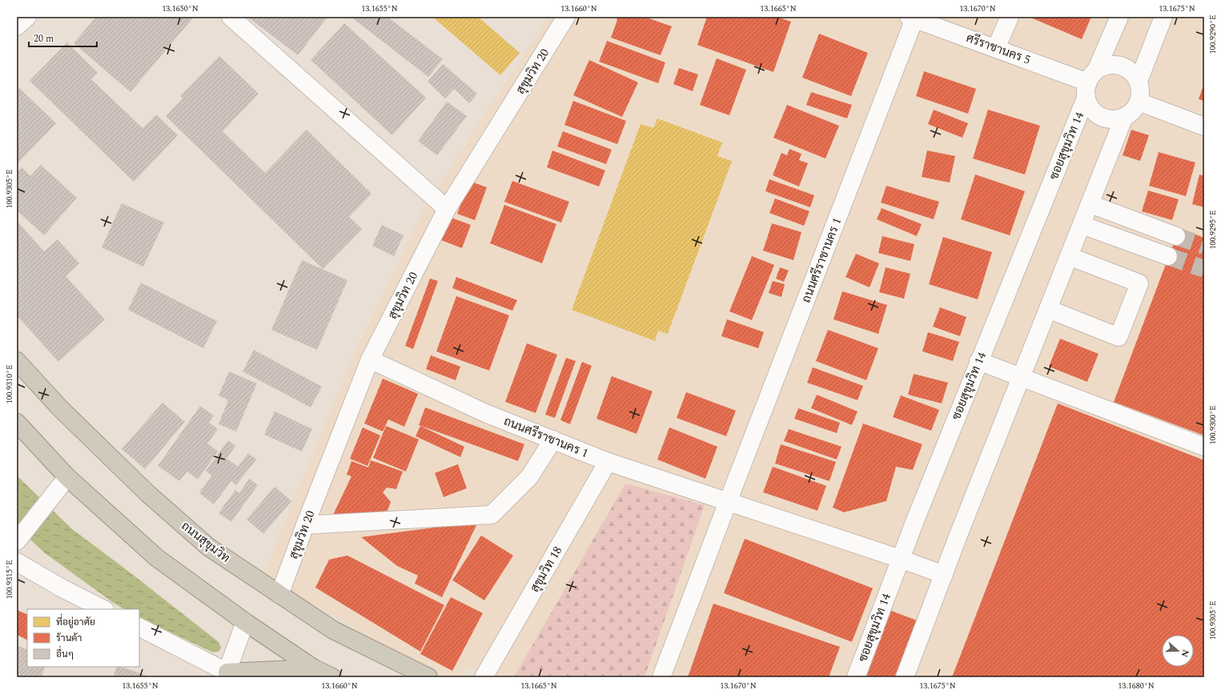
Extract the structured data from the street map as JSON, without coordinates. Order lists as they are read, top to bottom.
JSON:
{
  "streets": {
    "highway": ["ถนนสุขุมวิท"],
    "street": [
      "ศรีราชานคร 5",
      "สุขุมวิท 20",
      "ซอยสุขุมวิท 14",
      "ถนนศรีราชานคร 1",
      "สุขุมวิท 18"
    ]
  },
  "crossings": [
    ["ศรีราชานคร 5", "ซอยสุขุมวิท 14"],
    ["ศรีราชานคร 5", "ถนนศรีราชานคร 1"],
    ["สุขุมวิท 20", "ถนนศรีราชานคร 1"],
    ["สุขุมวิท 20", "ถนนสุขุมวิท"],
    ["ถนนศรีราชานคร 1", "สุขุมวิท 18"]
  ],
  "legend": ["ที่อยู่อาศัย", "ร้านค้า", "อื่นๆ"],
  "scale_bar": "20 m",
  "north": "right",
  "coordinates": [
    "13.1650°N",
    "13.1655°N",
    "13.1660°N",
    "13.1665°N",
    "13.1670°N",
    "13.1675°N",
    "100.9290°E",
    "100.9305°E",
    "100.9295°E",
    "100.9310°E",
    "100.9300°E",
    "100.9315°E",
    "13.1680°N"
  ]
}
